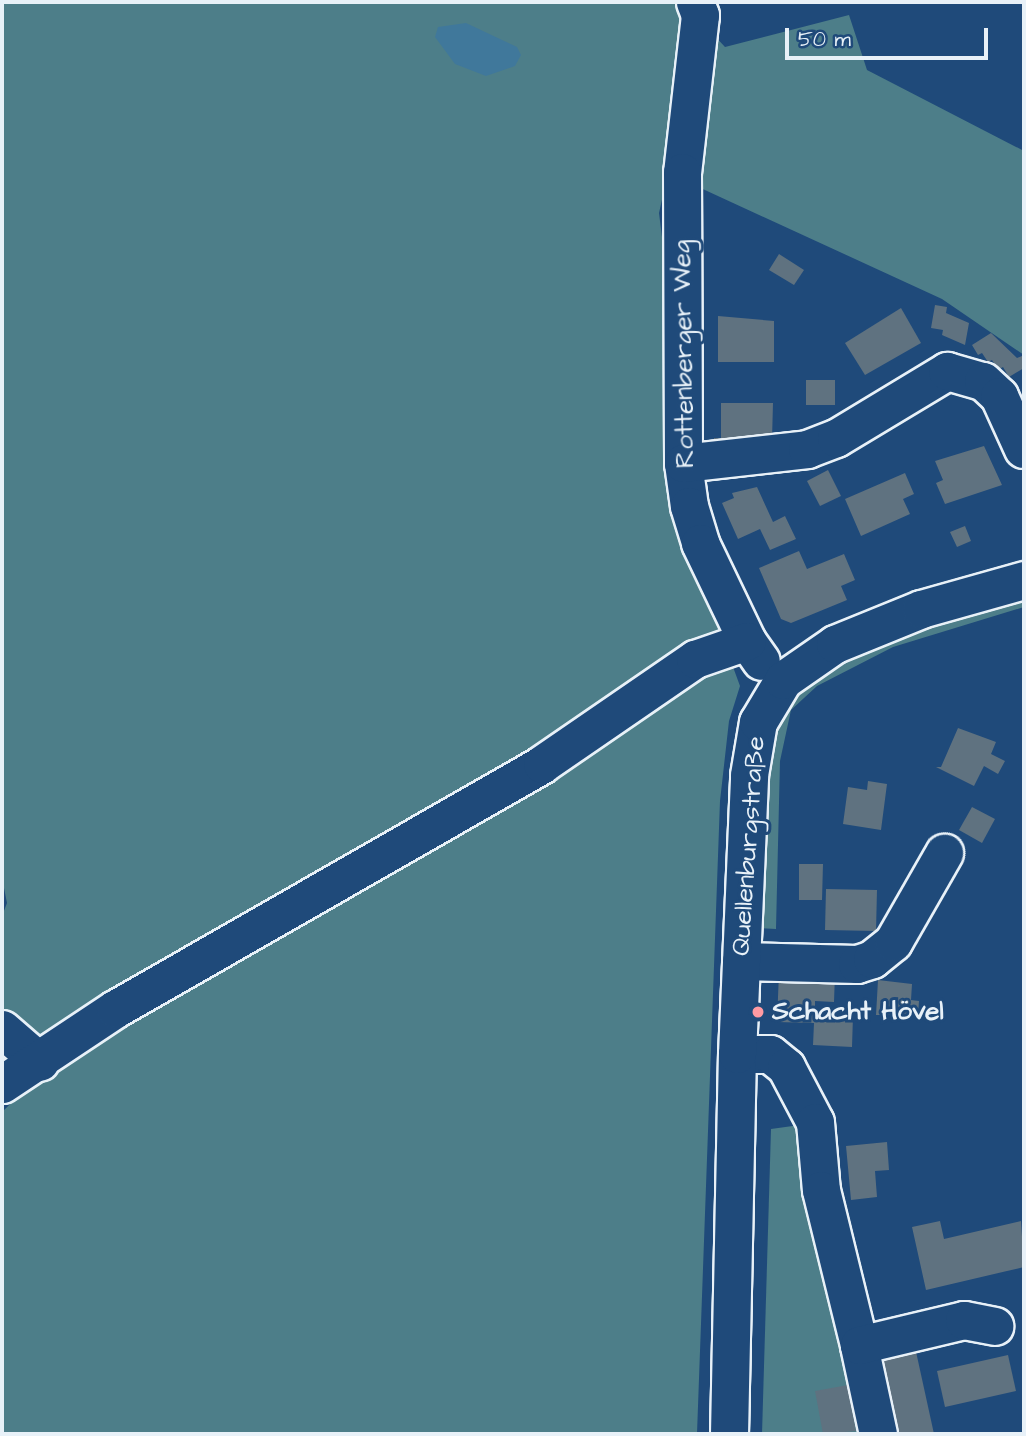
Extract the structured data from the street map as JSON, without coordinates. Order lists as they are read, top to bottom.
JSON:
{
  "streets": {
    "street": ["Rottenberger Weg", "Quellenburgstraße"]
  },
  "crossings": [
    ["Rottenberger Weg", "Quellenburgstraße"]
  ],
  "places": ["Schacht Hövel"],
  "scale_bar": "50 m"
}
